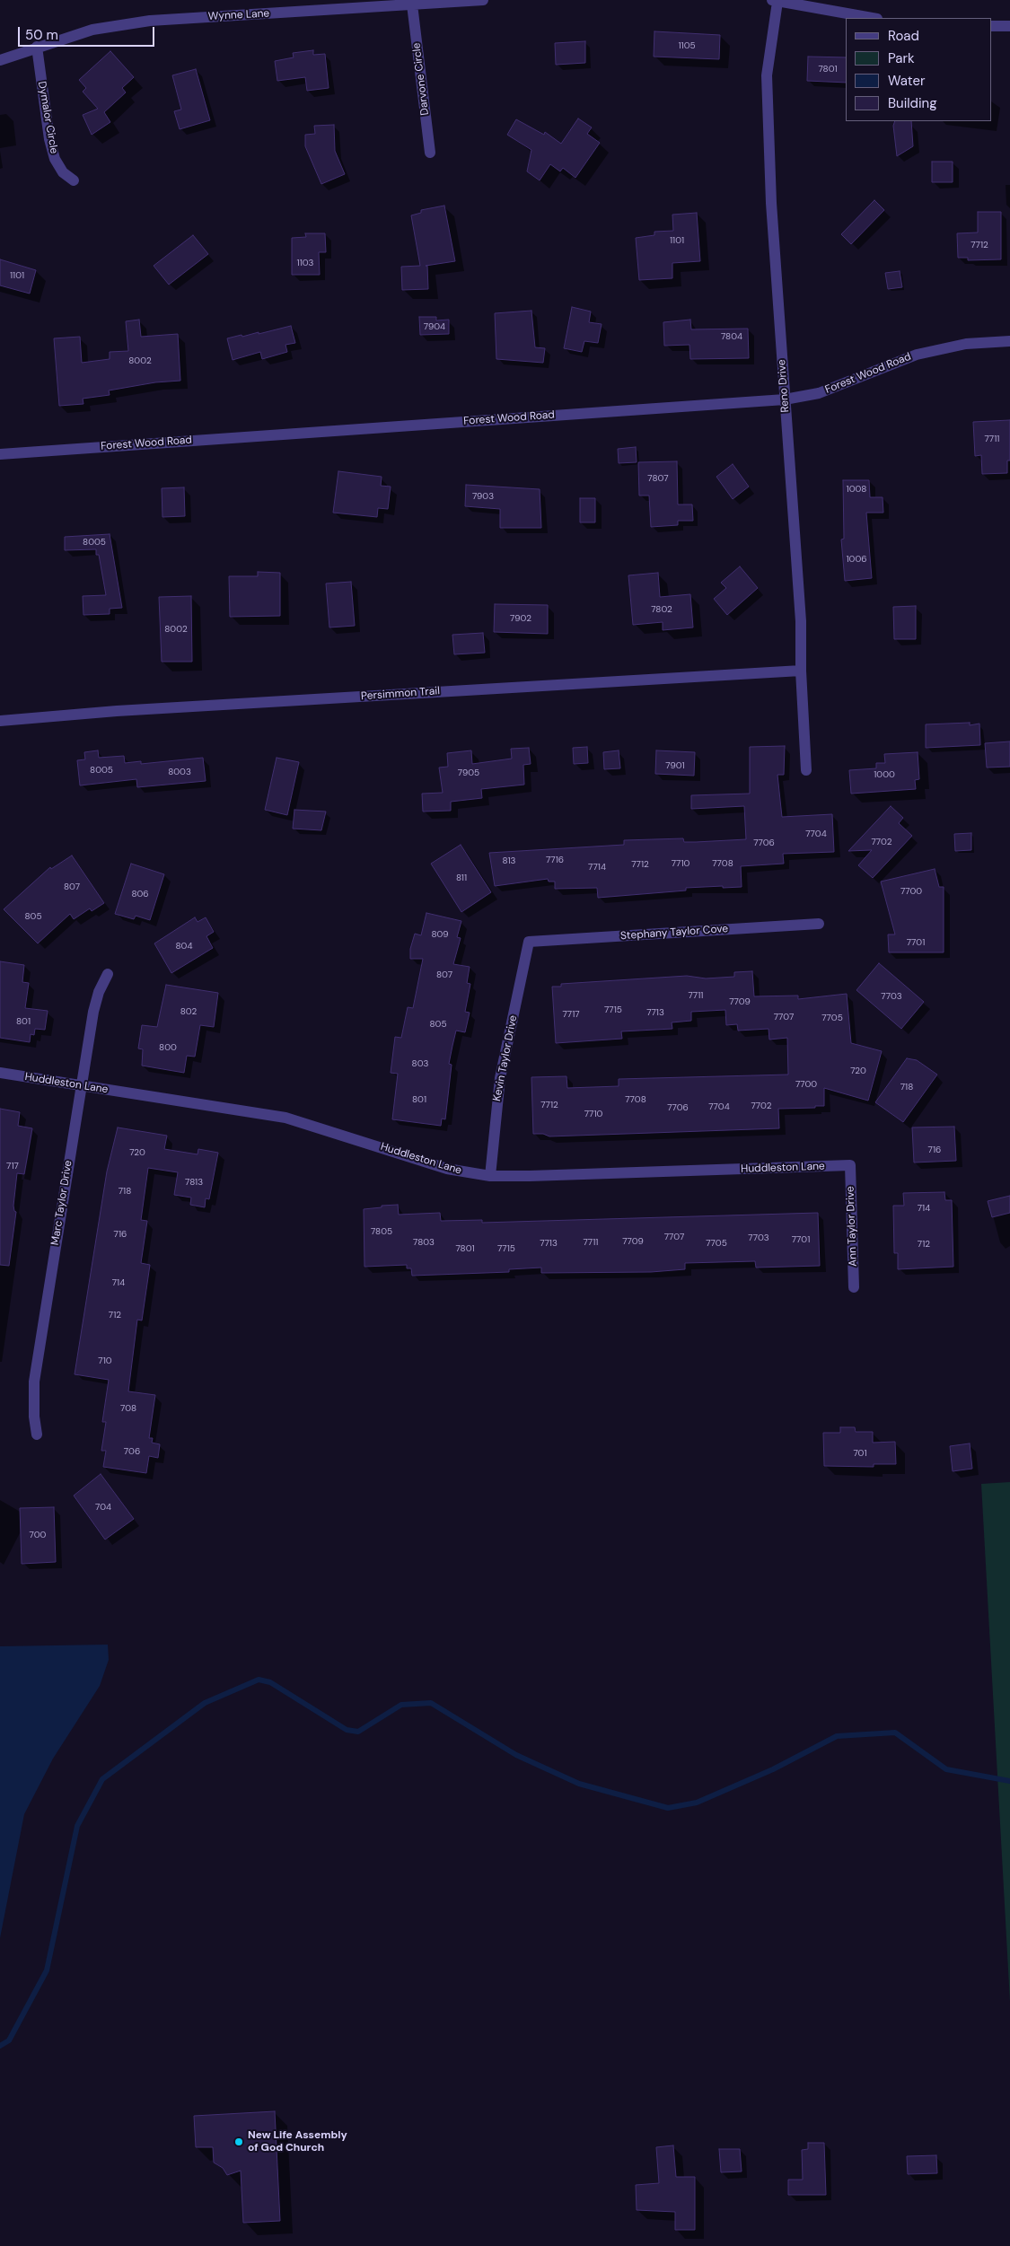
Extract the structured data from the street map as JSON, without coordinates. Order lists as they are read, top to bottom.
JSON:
{
  "streets": {
    "street": [
      "Wynne Lane",
      "Darvone Circle",
      "Dymalor Circle",
      "Forest Wood Road",
      "Reno Drive",
      "Persimmon Trail",
      "Stephany Taylor Cove",
      "Kevin Taylor Drive",
      "Huddleston Lane",
      "Marc Taylor Drive",
      "Ann Taylor Drive"
    ]
  },
  "crossings": [
    ["Wynne Lane", "Darvone Circle"],
    ["Wynne Lane", "Dymalor Circle"],
    ["Forest Wood Road", "Reno Drive"],
    ["Reno Drive", "Persimmon Trail"],
    ["Stephany Taylor Cove", "Kevin Taylor Drive"],
    ["Kevin Taylor Drive", "Huddleston Lane"],
    ["Huddleston Lane", "Marc Taylor Drive"],
    ["Huddleston Lane", "Ann Taylor Drive"]
  ],
  "places": ["New Life Assembly of God Church"],
  "house_numbers": [
    "1105",
    "7801",
    "1101",
    "7712",
    "1103",
    "1101",
    "7904",
    "7804",
    "8002",
    "7711",
    "7807",
    "1008",
    "7903",
    "8005",
    "1006",
    "7802",
    "7902",
    "8002",
    "7901",
    "8005",
    "8003",
    "7905",
    "1000",
    "7704",
    "7702",
    "7706",
    "7716",
    "813",
    "7710",
    "7708",
    "7712",
    "7714",
    "811",
    "807",
    "7700",
    "806",
    "805",
    "809",
    "7701",
    "804",
    "807",
    "7711",
    "7703",
    "7709",
    "7715",
    "802",
    "7713",
    "7717",
    "7707",
    "7705",
    "801",
    "805",
    "800",
    "803",
    "720",
    "7700",
    "718",
    "801",
    "7708",
    "7712",
    "7702",
    "7704",
    "7706",
    "7710",
    "716",
    "720",
    "717",
    "7813",
    "718",
    "714",
    "7805",
    "716",
    "7707",
    "7703",
    "7701",
    "7709",
    "7803",
    "7711",
    "7713",
    "7705",
    "712",
    "7801",
    "7715",
    "714",
    "712",
    "710",
    "708",
    "706",
    "701",
    "704",
    "700"
  ],
  "legend": [
    "Road",
    "Park",
    "Water",
    "Building"
  ],
  "scale_bar": "50 m"
}
